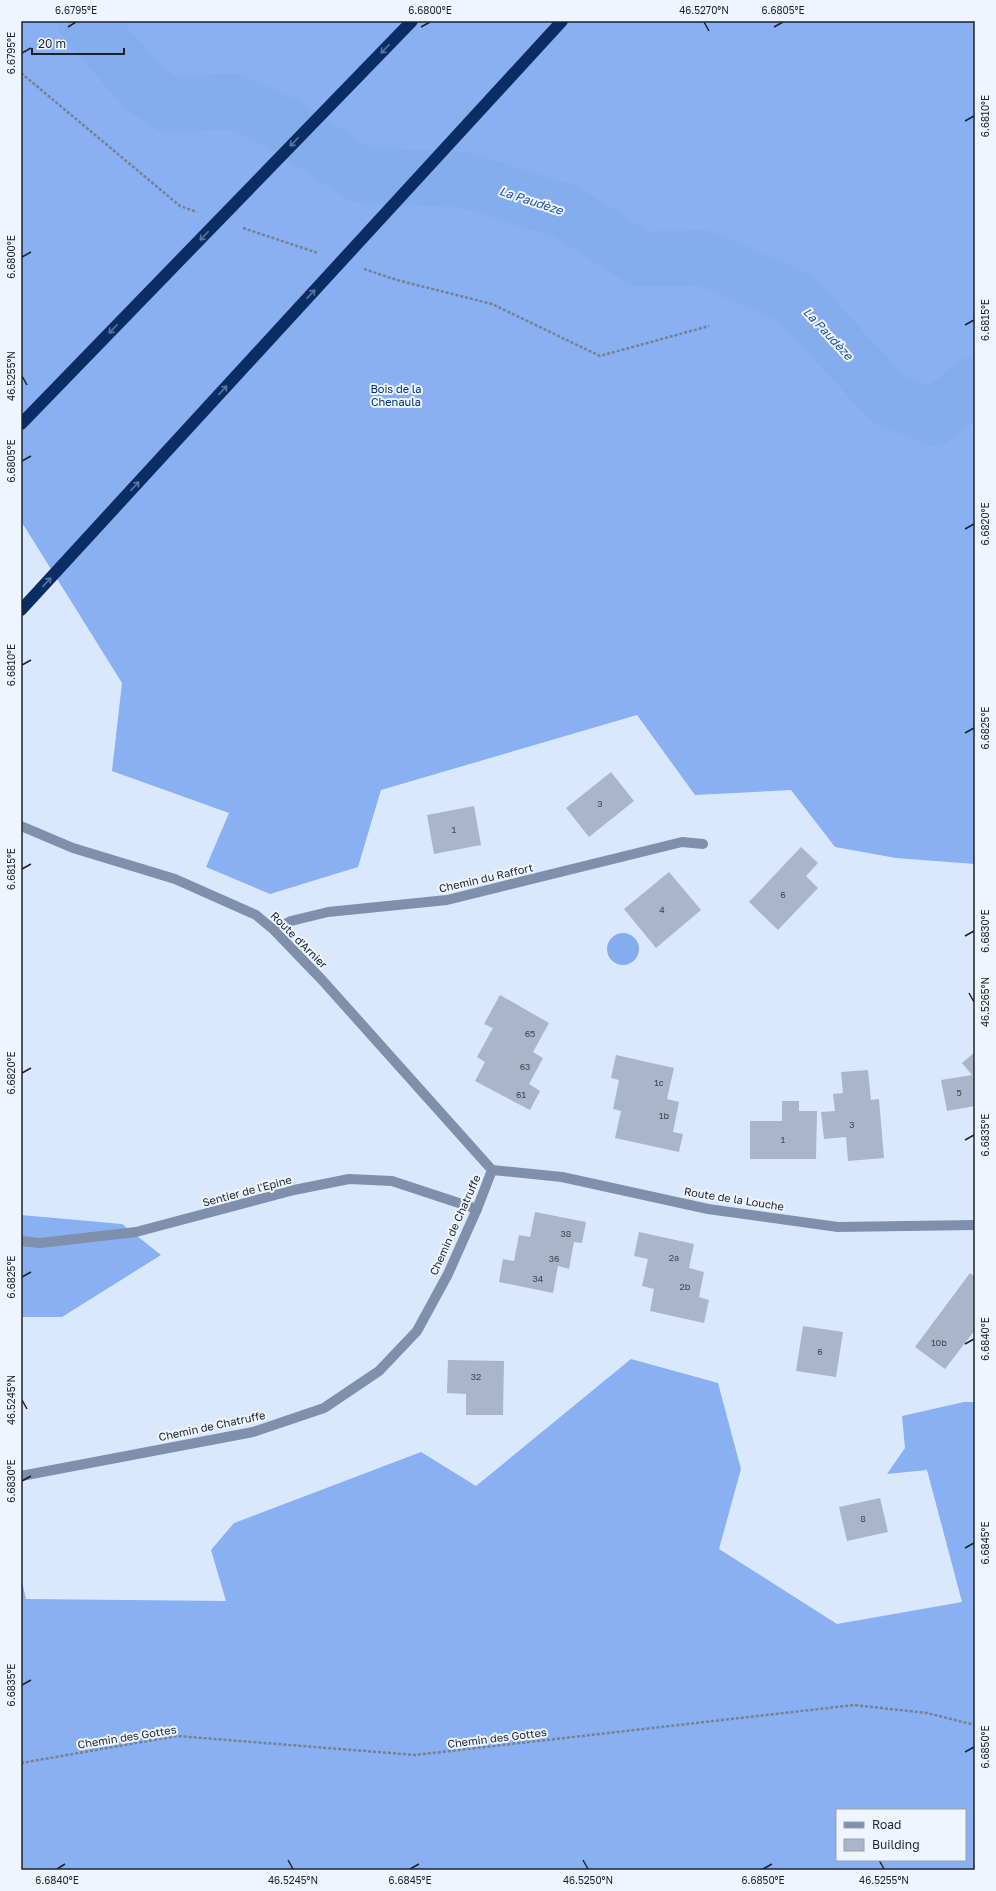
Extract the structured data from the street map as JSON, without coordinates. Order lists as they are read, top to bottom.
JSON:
{
  "streets": {
    "street": [
      "Chemin du Raffort",
      "Route d'Arnier",
      "Sentier de l'Epine",
      "Route de la Louche",
      "Chemin de Chatruffe"
    ],
    "path": ["Chemin des Gottes"]
  },
  "crossings": [
    ["Chemin du Raffort", "Route d'Arnier"],
    ["Route d'Arnier", "Route de la Louche"],
    ["Route d'Arnier", "Chemin de Chatruffe"],
    ["Sentier de l'Epine", "Chemin de Chatruffe"],
    ["Route de la Louche", "Chemin de Chatruffe"]
  ],
  "water": ["La Paudèze"],
  "parks": ["Bois de la Chenaula"],
  "house_numbers": [
    "3",
    "1",
    "6",
    "4",
    "65",
    "63",
    "1c",
    "5",
    "61",
    "1b",
    "3",
    "1",
    "38",
    "2a",
    "36",
    "34",
    "2b",
    "10b",
    "6",
    "32",
    "8"
  ],
  "legend": ["Road", "Building"],
  "scale_bar": "20 m",
  "coordinates": [
    "6.6795°E",
    "6.6800°E",
    "46.5270°N",
    "6.6805°E",
    "6.6810°E",
    "6.6815°E",
    "46.5255°N",
    "6.6820°E",
    "6.6825°E",
    "6.6830°E",
    "46.5265°N",
    "6.6835°E",
    "6.6840°E",
    "46.5245°N",
    "6.6845°E",
    "6.6850°E",
    "46.5250°N"
  ]
}
